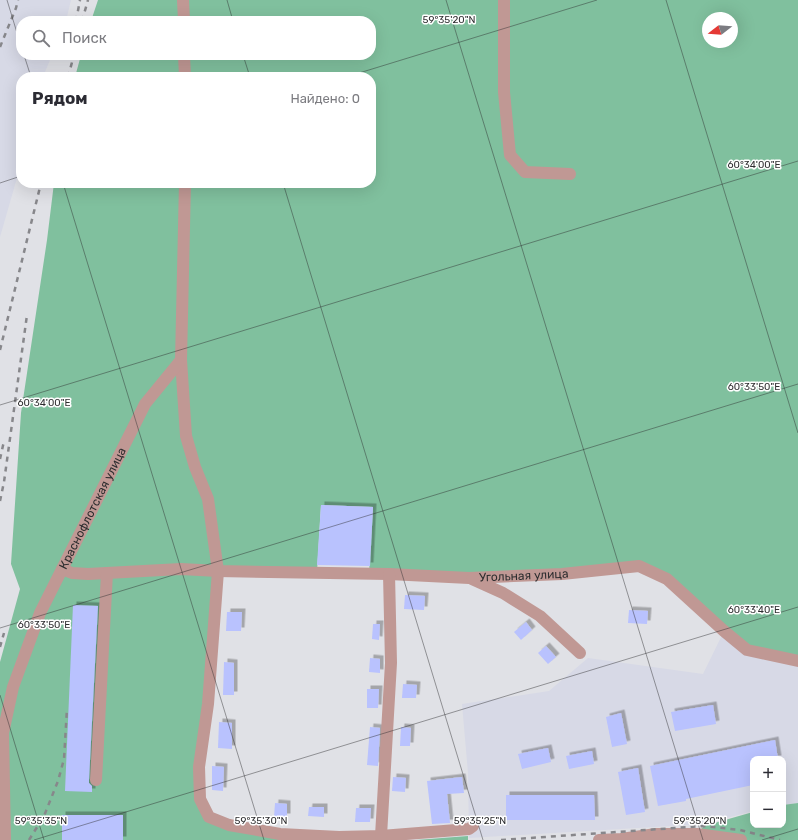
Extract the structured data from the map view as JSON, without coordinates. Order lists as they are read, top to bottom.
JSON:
{
  "streets": {
    "street": ["Краснофлотская улица", "Угольная улица"]
  },
  "crossings": [
    ["Краснофлотская улица", "Угольная улица"]
  ],
  "north": "left",
  "page": {
    "search": "Поиск",
    "heading": ["Рядом", "Найдено: 0"],
    "map_buttons": ["+", "−"]
  },
  "coordinates": [
    "59°35'20\"N",
    "60°34'00\"E",
    "60°33'50\"E",
    "60°33'40\"E",
    "59°35'35\"N",
    "59°35'30\"N",
    "59°35'25\"N"
  ]
}
